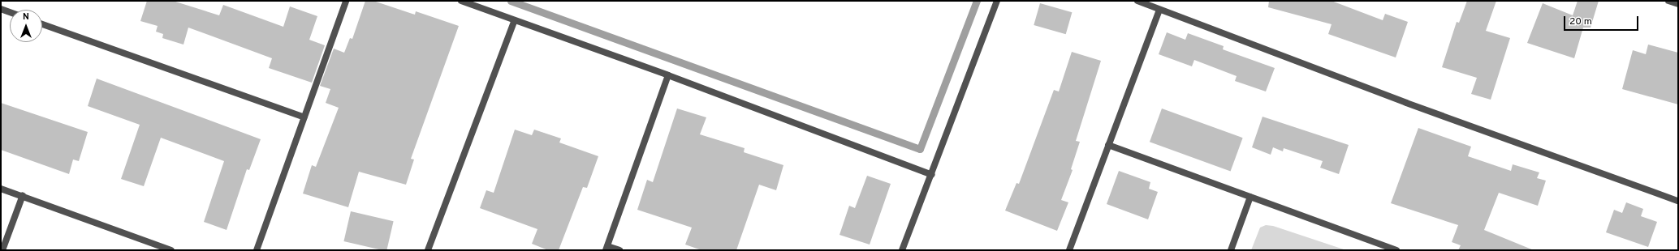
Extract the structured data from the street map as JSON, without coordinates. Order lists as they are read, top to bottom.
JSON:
{
  "scale_bar": "20 m",
  "north": "top"
}
